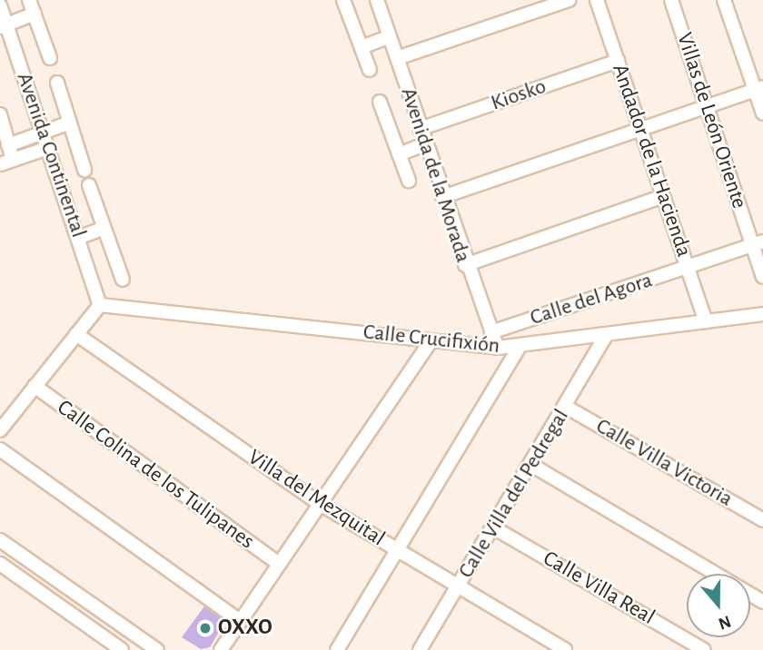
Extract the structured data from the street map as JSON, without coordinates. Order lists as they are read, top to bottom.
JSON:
{
  "streets": {
    "street": [
      "Kiosko",
      "Villas de León Oriente",
      "Avenida Continental",
      "Andador de la Hacienda",
      "Avenida de la Morada",
      "Calle del Agora",
      "Calle Crucifixión",
      "Calle Villa Victoria",
      "Calle Colina de los Tulipanes",
      "Calle Villa del Pedregal",
      "Villa del Mezquital",
      "Calle Villa Real"
    ]
  },
  "crossings": [
    ["Kiosko", "Andador de la Hacienda"],
    ["Kiosko", "Avenida de la Morada"],
    ["Villas de León Oriente", "Calle del Agora"],
    ["Avenida Continental", "Calle Crucifixión"],
    ["Andador de la Hacienda", "Calle del Agora"],
    ["Andador de la Hacienda", "Calle Crucifixión"],
    ["Avenida de la Morada", "Calle del Agora"],
    ["Avenida de la Morada", "Calle Crucifixión"],
    ["Calle Crucifixión", "Calle Villa del Pedregal"],
    ["Calle Villa Victoria", "Calle Villa del Pedregal"],
    ["Calle Villa del Pedregal", "Villa del Mezquital"],
    ["Calle Villa del Pedregal", "Calle Villa Real"]
  ],
  "places": ["OXXO"],
  "north": "bottom"
}
